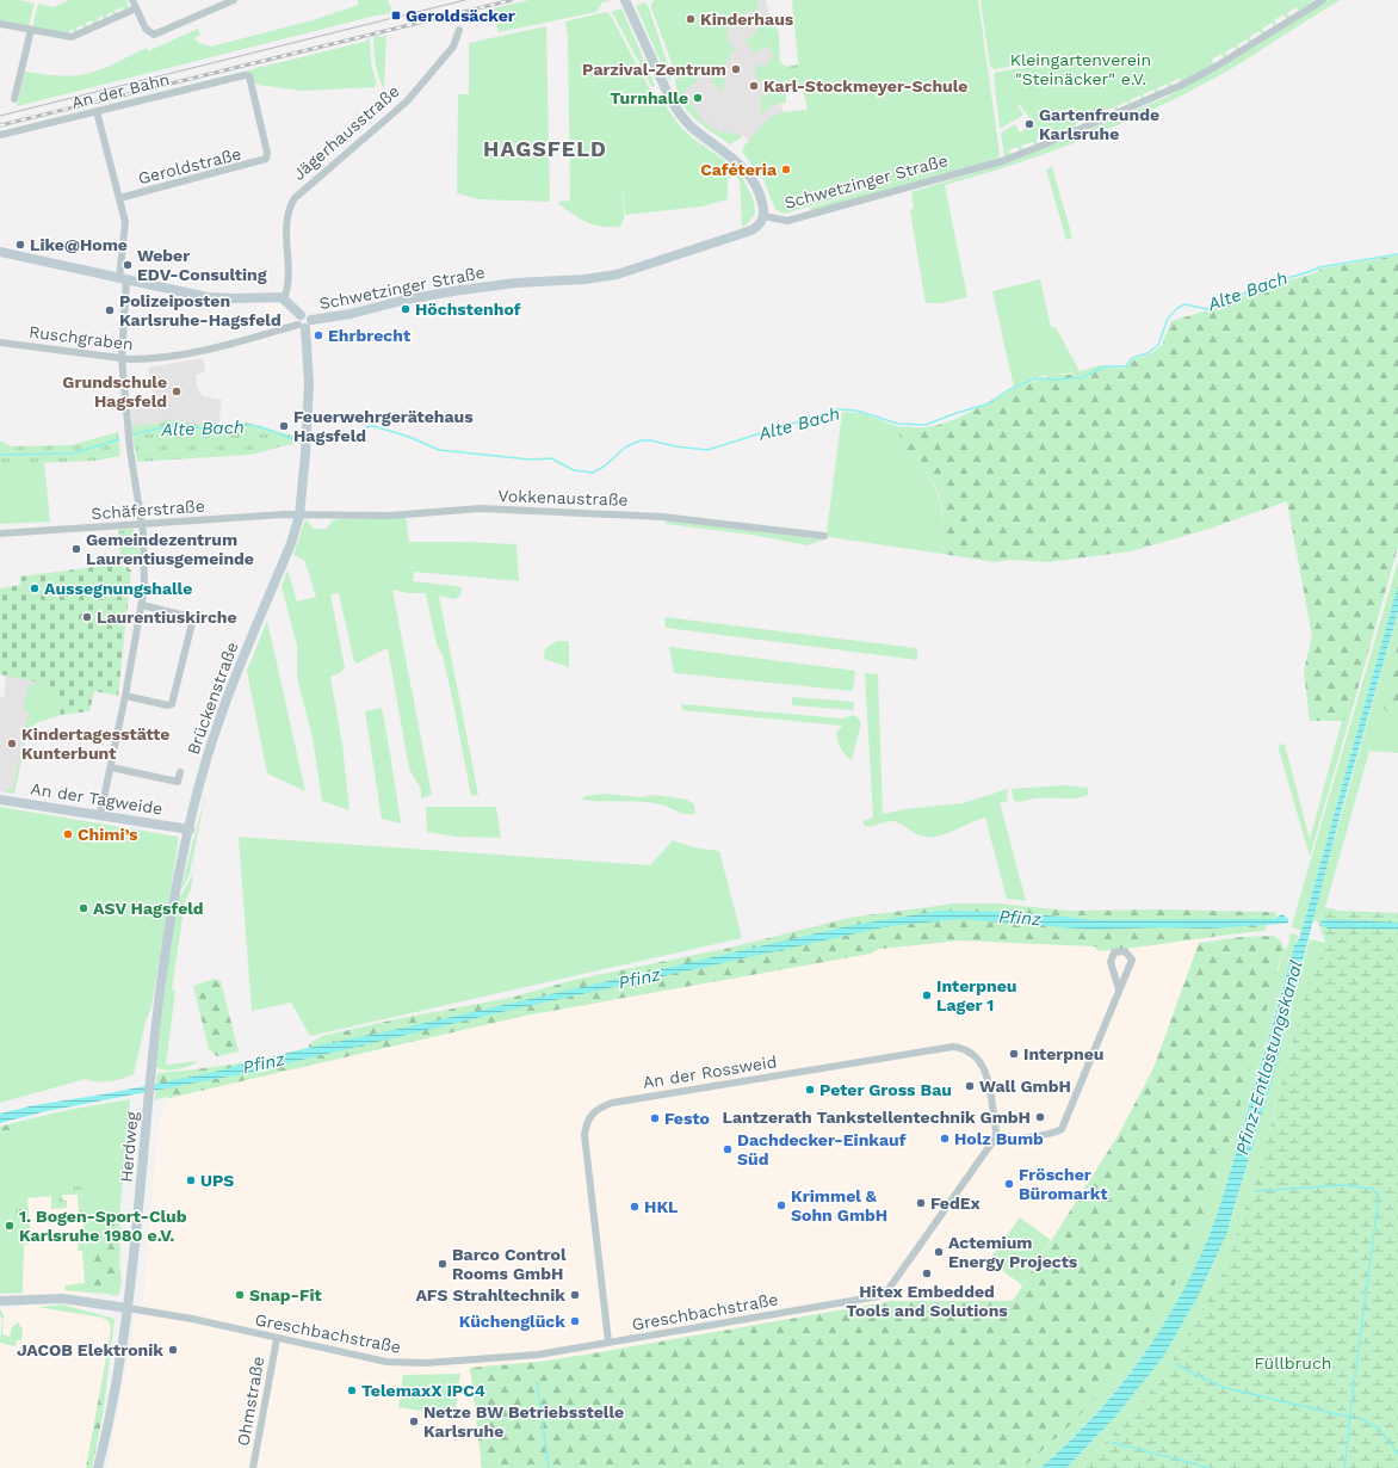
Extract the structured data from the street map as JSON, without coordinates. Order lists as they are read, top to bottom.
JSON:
{
  "streets": {
    "main road": [
      "Schwetzinger Straße",
      "Brückenstraße",
      "An der Tagweide",
      "Herdweg"
    ],
    "street": [
      "An der Bahn",
      "Jägerhausstraße",
      "Geroldstraße",
      "Ruschgraben",
      "Vokkenaustraße",
      "Schäferstraße",
      "An der Rossweid",
      "Greschbachstraße",
      "Ohmstraße"
    ]
  },
  "crossings": [
    ["An der Bahn", "Geroldstraße"],
    ["Schwetzinger Straße", "Ruschgraben"],
    ["Schwetzinger Straße", "Brückenstraße"],
    ["Ruschgraben", "Brückenstraße"],
    ["Vokkenaustraße", "Schäferstraße"],
    ["Vokkenaustraße", "Brückenstraße"],
    ["Schäferstraße", "Brückenstraße"],
    ["Brückenstraße", "An der Tagweide"],
    ["Brückenstraße", "Herdweg"],
    ["An der Tagweide", "Herdweg"],
    ["An der Rossweid", "Greschbachstraße"],
    ["Herdweg", "Greschbachstraße"],
    ["Greschbachstraße", "Ohmstraße"]
  ],
  "districts": ["HAGSFELD"],
  "water": ["Alte Bach", "Pfinz", "Pfinz-Entlastungskanal"],
  "parks": ["Kleingartenverein \"Steinäcker\" e.V.", "Füllbruch"],
  "places": {
    "transit": ["Geroldsäcker"],
    "other": [
      "Kinderhaus",
      "Parzival-Zentrum",
      "Karl-Stockmeyer-Schule",
      "Turnhalle",
      "Gartenfreunde Karlsruhe",
      "Caféteria",
      "Like@Home",
      "Weber EDV-Consulting",
      "Höchstenhof",
      "Polizeiposten Karlsruhe-Hagsfeld",
      "Ehrbrecht",
      "Grundschule Hagsfeld",
      "Feuerwehrgerätehaus Hagsfeld",
      "Gemeindezentrum Laurentiusgemeinde",
      "Aussegnungshalle",
      "Laurentiuskirche",
      "Kindertagesstätte Kunterbunt",
      "Chimi’s",
      "ASV Hagsfeld",
      "Interpneu Lager 1",
      "Interpneu",
      "Wall GmbH",
      "Peter Gross Bau",
      "Lantzerath Tankstellentechnik GmbH",
      "Festo",
      "Holz Bumb",
      "Dachdecker-Einkauf Süd",
      "UPS",
      "Fröscher Büromarkt",
      "FedEx",
      "Krimmel & Sohn GmbH",
      "HKL",
      "1. Bogen-Sport-Club Karlsruhe 1980 e.V.",
      "Actemium Energy Projects",
      "Barco Control Rooms GmbH",
      "Hitex Embedded Tools and Solutions",
      "Snap-Fit",
      "AFS Strahltechnik",
      "Küchenglück",
      "JACOB Elektronik",
      "TelemaxX IPC4",
      "Netze BW Betriebsstelle Karlsruhe"
    ]
  }
}
